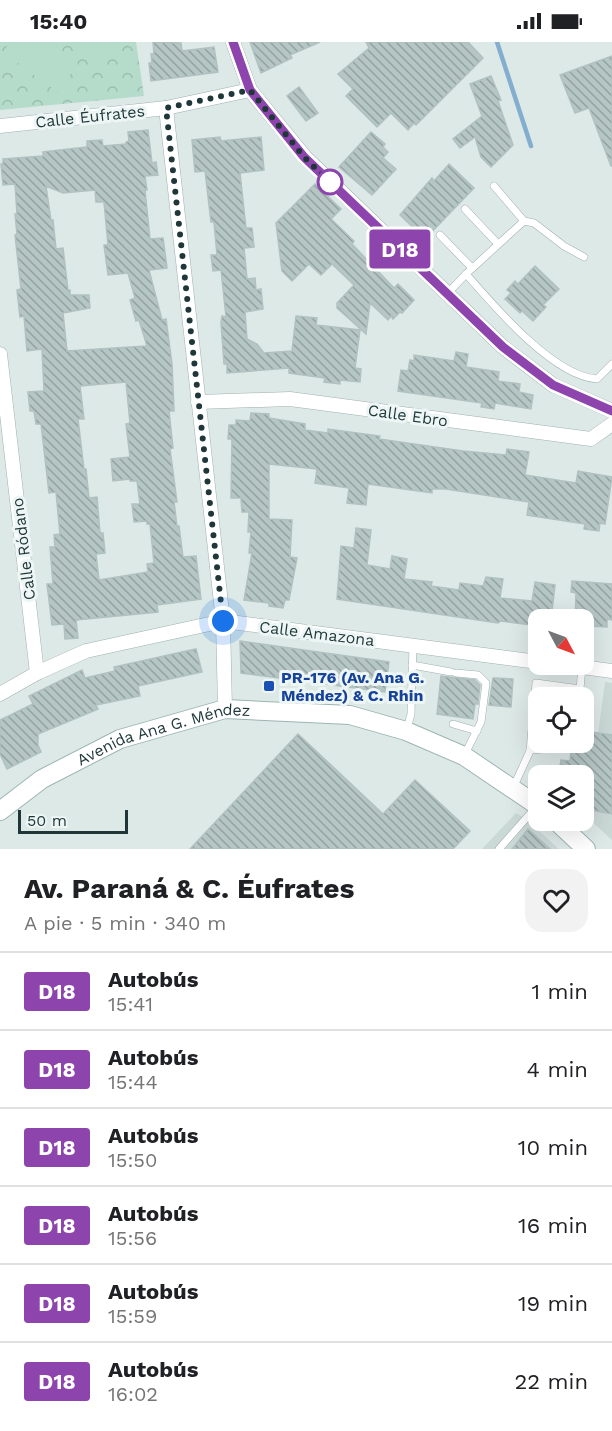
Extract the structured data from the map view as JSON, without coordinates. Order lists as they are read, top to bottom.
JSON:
{
  "streets": {
    "main road": ["Avenida Ana G. Méndez"],
    "street": [
      "Calle Éufrates",
      "Calle Ebro",
      "Calle Ródano",
      "Calle Amazona"
    ]
  },
  "crossings": [
    ["Calle Ródano", "Calle Amazona"]
  ],
  "places": {
    "transit": ["PR-176 (Av. Ana G. Méndez) & C. Rhin"]
  },
  "lines": ["bus line D18"],
  "scale_bar": "50 m",
  "north": "bottom right",
  "page": {
    "status": "15:40",
    "on_map": "D18",
    "scale": "50 m",
    "heading": ["Av. Paraná & C. Éufrates", "A pie · 5 min · 340 m"],
    "list": [
      {
        "mark": "D18",
        "name": "Autobús",
        "note": "15:41",
        "value": "1 min"
      },
      {
        "mark": "D18",
        "name": "Autobús",
        "note": "15:44",
        "value": "4 min"
      },
      {
        "mark": "D18",
        "name": "Autobús",
        "note": "15:50",
        "value": "10 min"
      },
      {
        "mark": "D18",
        "name": "Autobús",
        "note": "15:56",
        "value": "16 min"
      },
      {
        "mark": "D18",
        "name": "Autobús",
        "note": "15:59",
        "value": "19 min"
      },
      {
        "mark": "D18",
        "name": "Autobús",
        "note": "16:02",
        "value": "22 min"
      }
    ]
  }
}
